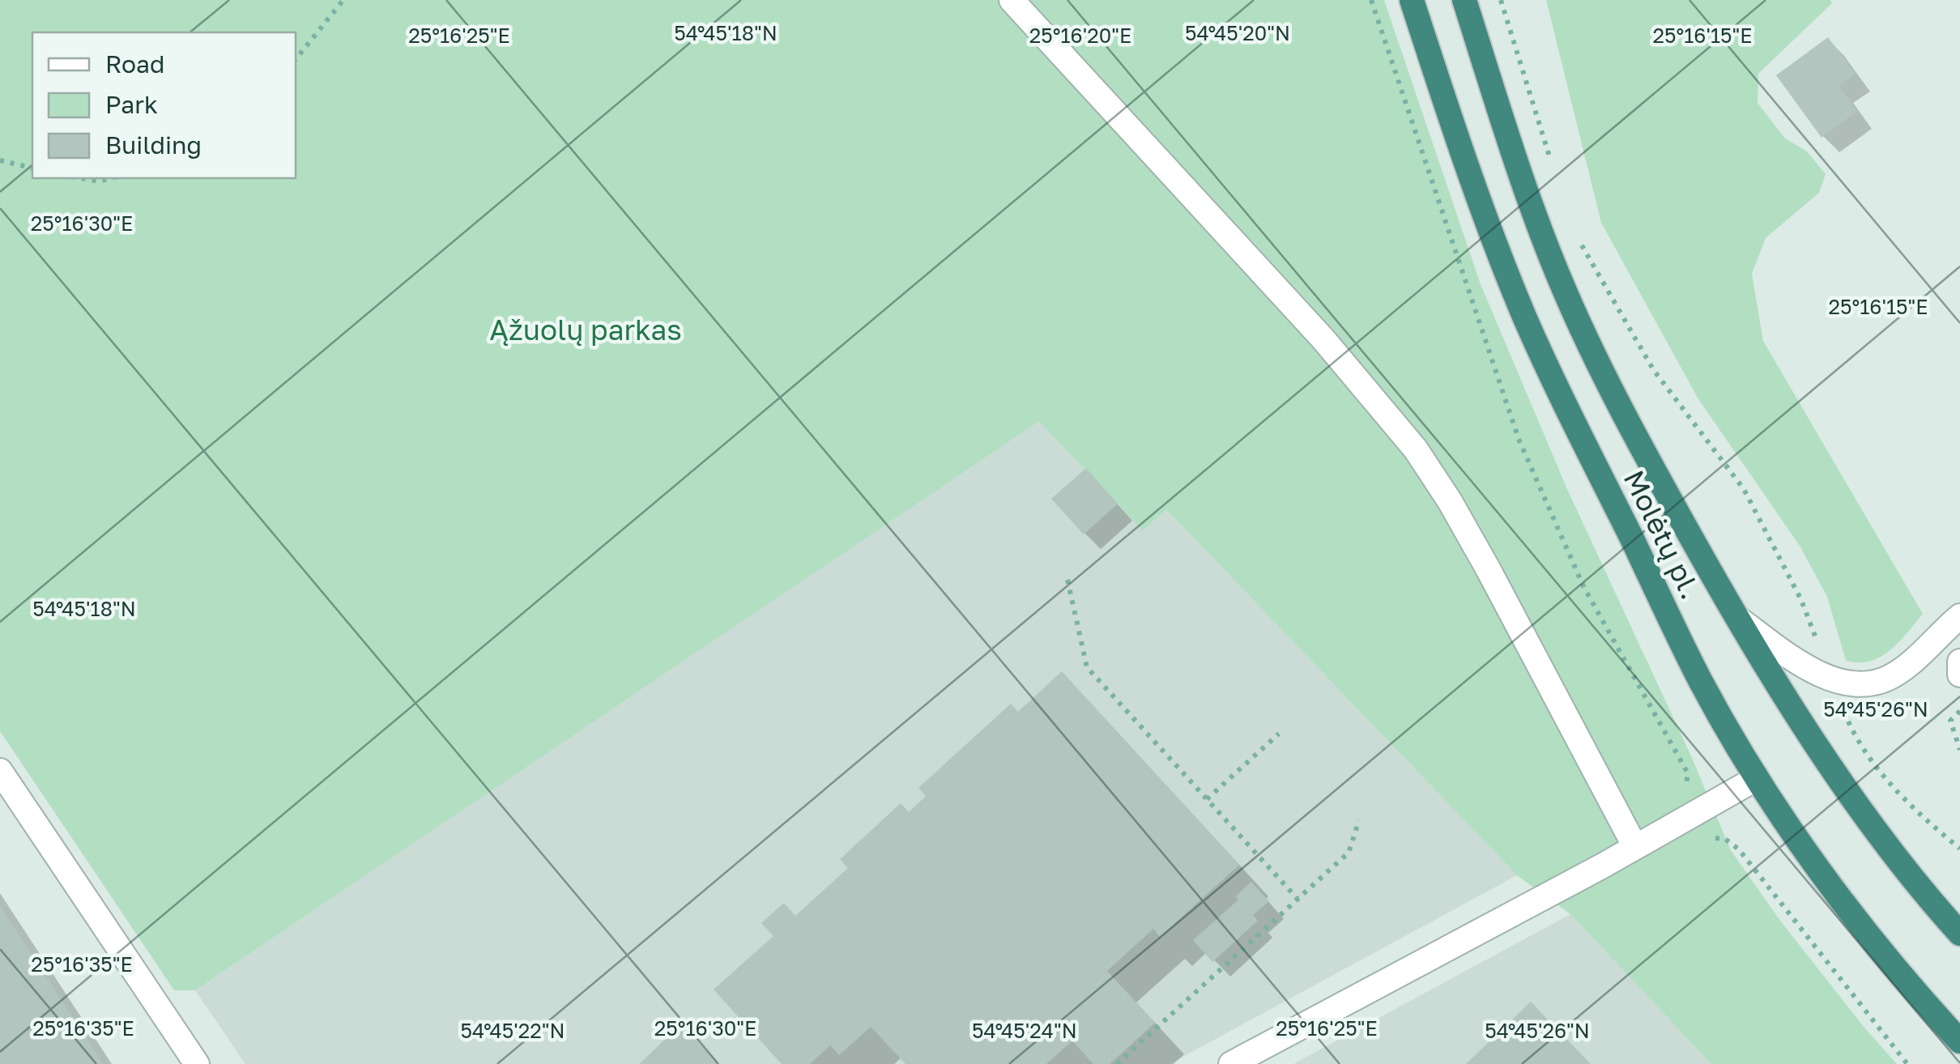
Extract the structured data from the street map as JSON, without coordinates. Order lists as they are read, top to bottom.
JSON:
{
  "streets": {
    "highway": ["Molėtų pl."]
  },
  "parks": ["Ąžuolų parkas"],
  "legend": ["Road", "Park", "Building"],
  "coordinates": [
    "54°45'18\"N",
    "54°45'20\"N",
    "25°16'25\"E",
    "25°16'20\"E",
    "25°16'15\"E",
    "25°16'30\"E",
    "54°45'26\"N",
    "25°16'35\"E",
    "54°45'22\"N",
    "54°45'24\"N"
  ]
}
